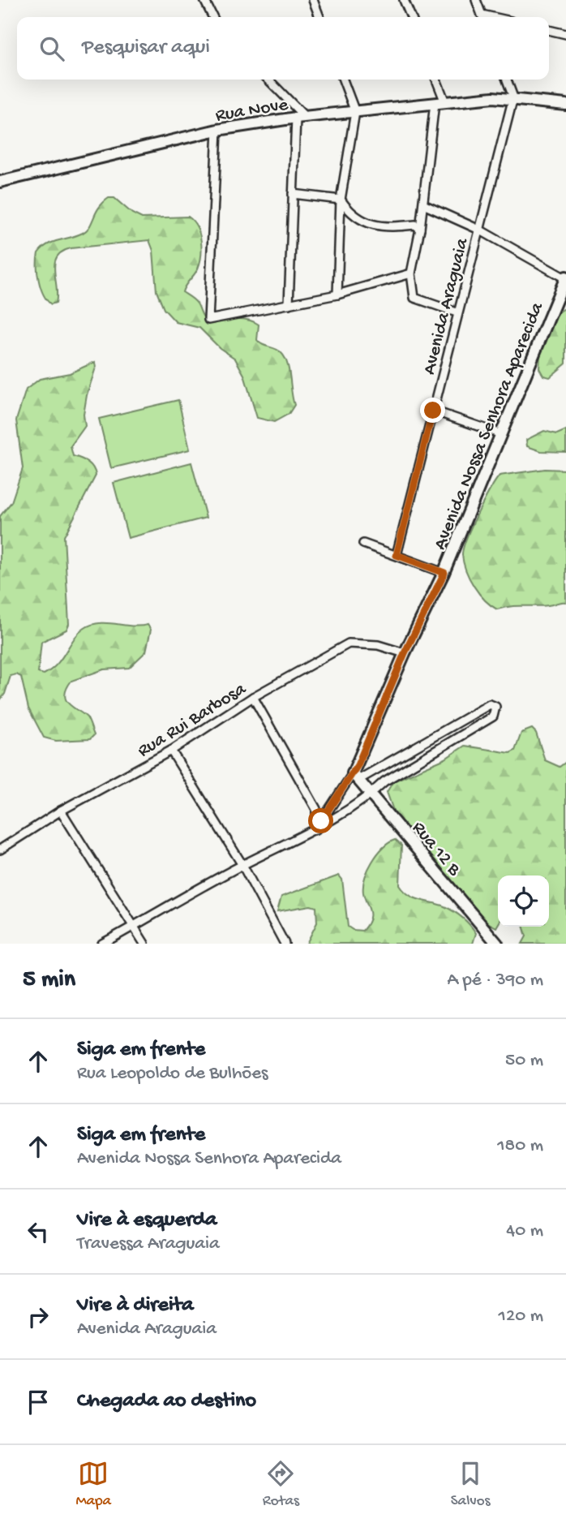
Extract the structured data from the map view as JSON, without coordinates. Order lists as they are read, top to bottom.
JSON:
{
  "streets": {
    "street": [
      "Rua Nove",
      "Avenida Araguaia",
      "Avenida Nossa Senhora Aparecida",
      "Rua Rui Barbosa",
      "Rua 12 B"
    ]
  },
  "crossings": [
    ["Rua Nove", "Avenida Araguaia"],
    ["Avenida Nossa Senhora Aparecida", "Rua Rui Barbosa"],
    ["Avenida Nossa Senhora Aparecida", "Rua 12 B"]
  ],
  "page": {
    "search": "Pesquisar aqui",
    "heading": ["5 min", "A pé · 390 m"],
    "list": [
      ["Siga em frente", "Rua Leopoldo de Bulhões", "50 m"],
      ["Siga em frente", "Avenida Nossa Senhora Aparecida", "180 m"],
      ["Vire à esquerda", "Travessa Araguaia", "40 m"],
      ["Vire à direita", "Avenida Araguaia", "120 m"],
      "Chegada ao destino"
    ],
    "nav": ["Mapa", "Rotas", "Salvos"]
  }
}
